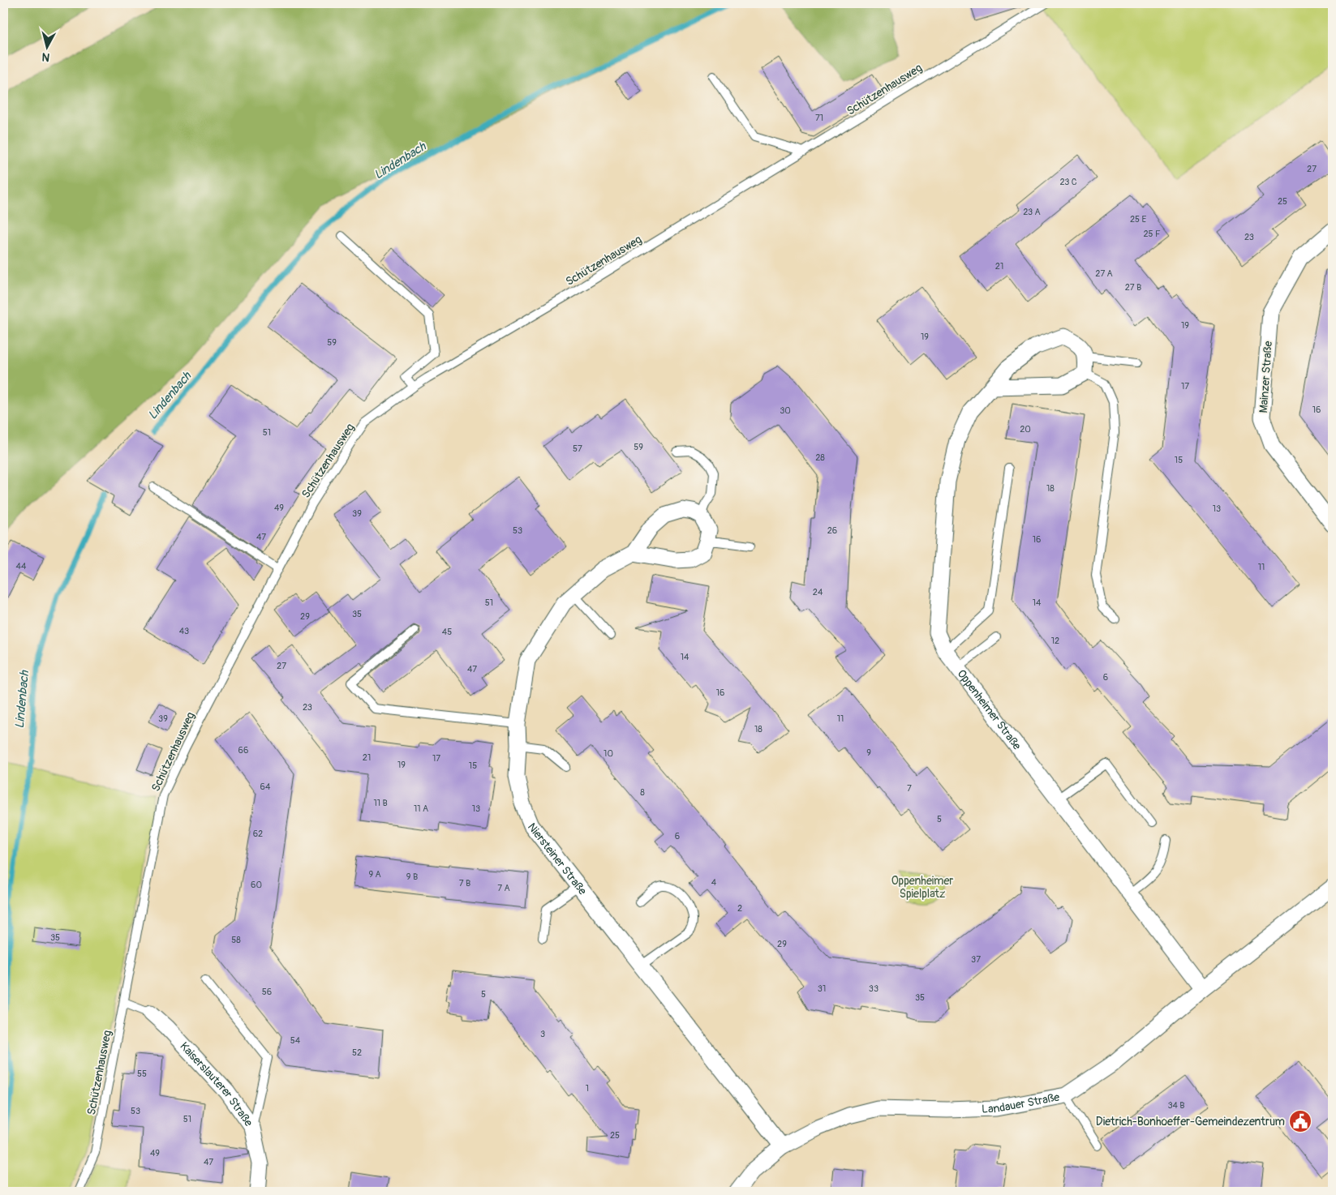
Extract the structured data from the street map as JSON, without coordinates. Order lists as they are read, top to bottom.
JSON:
{
  "streets": {
    "street": [
      "Mainzer Straße",
      "Oppenheimer Straße",
      "Niersteiner Straße",
      "Kaiserslauterer Straße",
      "Landauer Straße"
    ],
    "lane": ["Schützenhausweg"]
  },
  "crossings": [
    ["Oppenheimer Straße", "Landauer Straße"],
    ["Niersteiner Straße", "Landauer Straße"]
  ],
  "water": ["Lindenbach"],
  "parks": ["Oppenheimer Spielplatz"],
  "places": {
    "public building": ["Dietrich-Bonhoeffer-Gemeindezentrum"]
  },
  "house_numbers": [
    "71",
    "27",
    "23 C",
    "25",
    "23 A",
    "25 E",
    "25 F",
    "23",
    "21",
    "27 A",
    "27 B",
    "19",
    "19",
    "59",
    "17",
    "16",
    "30",
    "20",
    "51",
    "59",
    "57",
    "28",
    "15",
    "18",
    "49",
    "13",
    "39",
    "53",
    "26",
    "47",
    "16",
    "44",
    "11",
    "24",
    "51",
    "14",
    "35",
    "29",
    "43",
    "45",
    "12",
    "14",
    "27",
    "47",
    "6",
    "16",
    "23",
    "39",
    "11",
    "18",
    "66",
    "9",
    "10",
    "21",
    "17",
    "19",
    "15",
    "64",
    "7",
    "8",
    "11 B",
    "11 A",
    "13",
    "5",
    "62",
    "6",
    "9 A",
    "9 B",
    "4",
    "7 B",
    "60",
    "7 A",
    "2",
    "35",
    "58",
    "29",
    "37",
    "31",
    "33",
    "56",
    "5",
    "35",
    "3",
    "54",
    "52",
    "55",
    "1",
    "34 B",
    "53",
    "51",
    "25",
    "49",
    "47"
  ],
  "north": "bottom"
}
